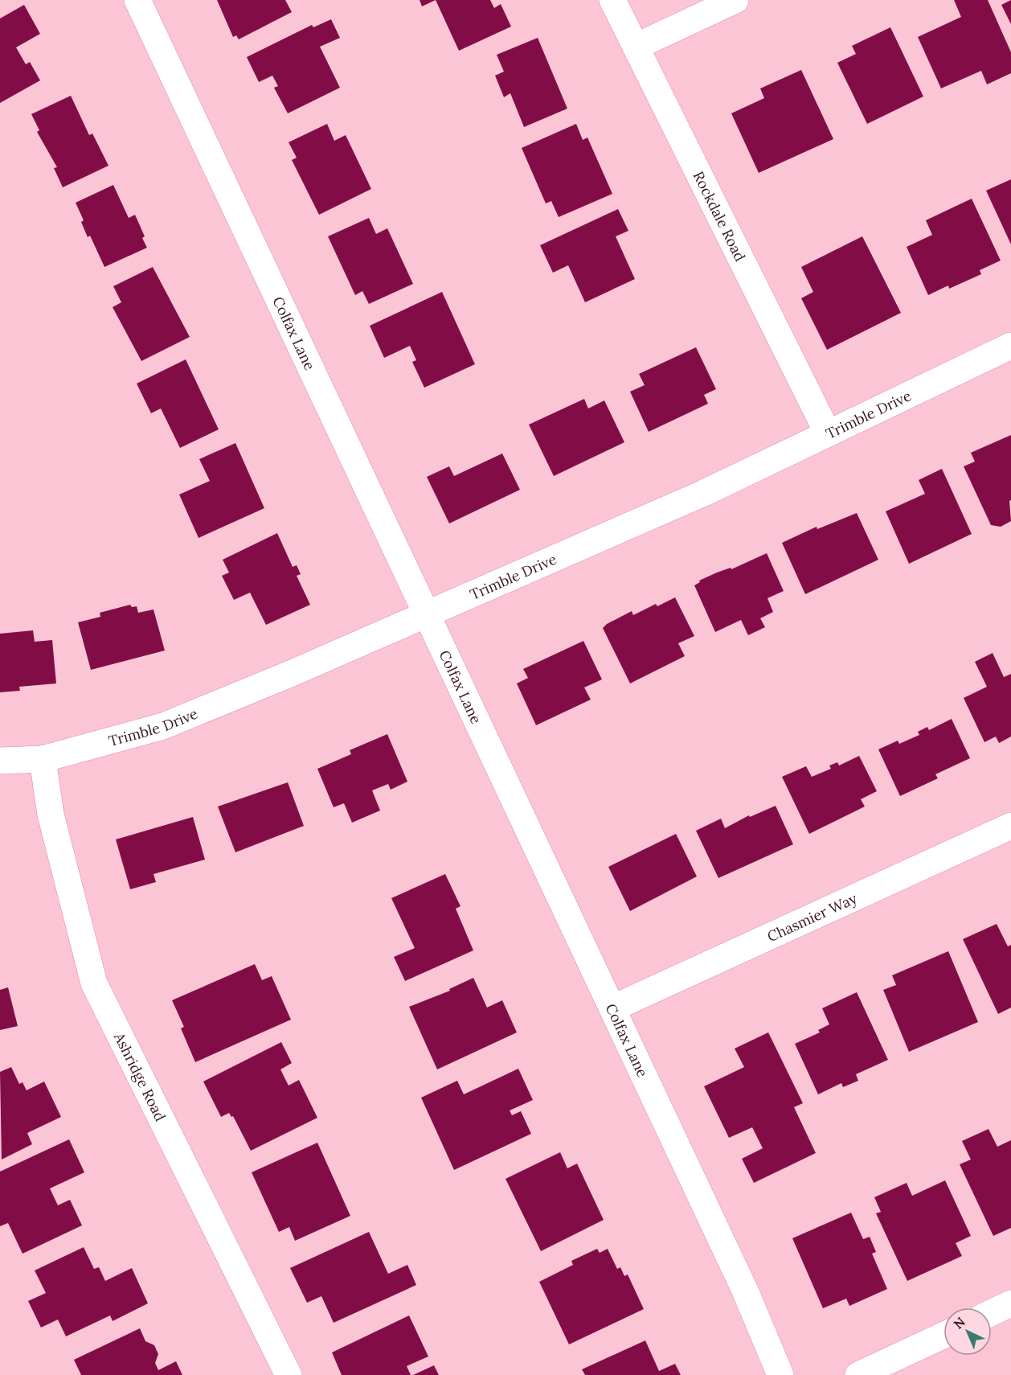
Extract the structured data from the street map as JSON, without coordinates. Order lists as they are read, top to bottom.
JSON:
{
  "streets": {
    "street": [
      "Rockdale Road",
      "Colfax Lane",
      "Trimble Drive",
      "Chasmier Way",
      "Ashridge Road"
    ]
  },
  "crossings": [
    ["Rockdale Road", "Trimble Drive"],
    ["Colfax Lane", "Trimble Drive"],
    ["Colfax Lane", "Chasmier Way"],
    ["Trimble Drive", "Ashridge Road"]
  ],
  "north": "top left"
}
